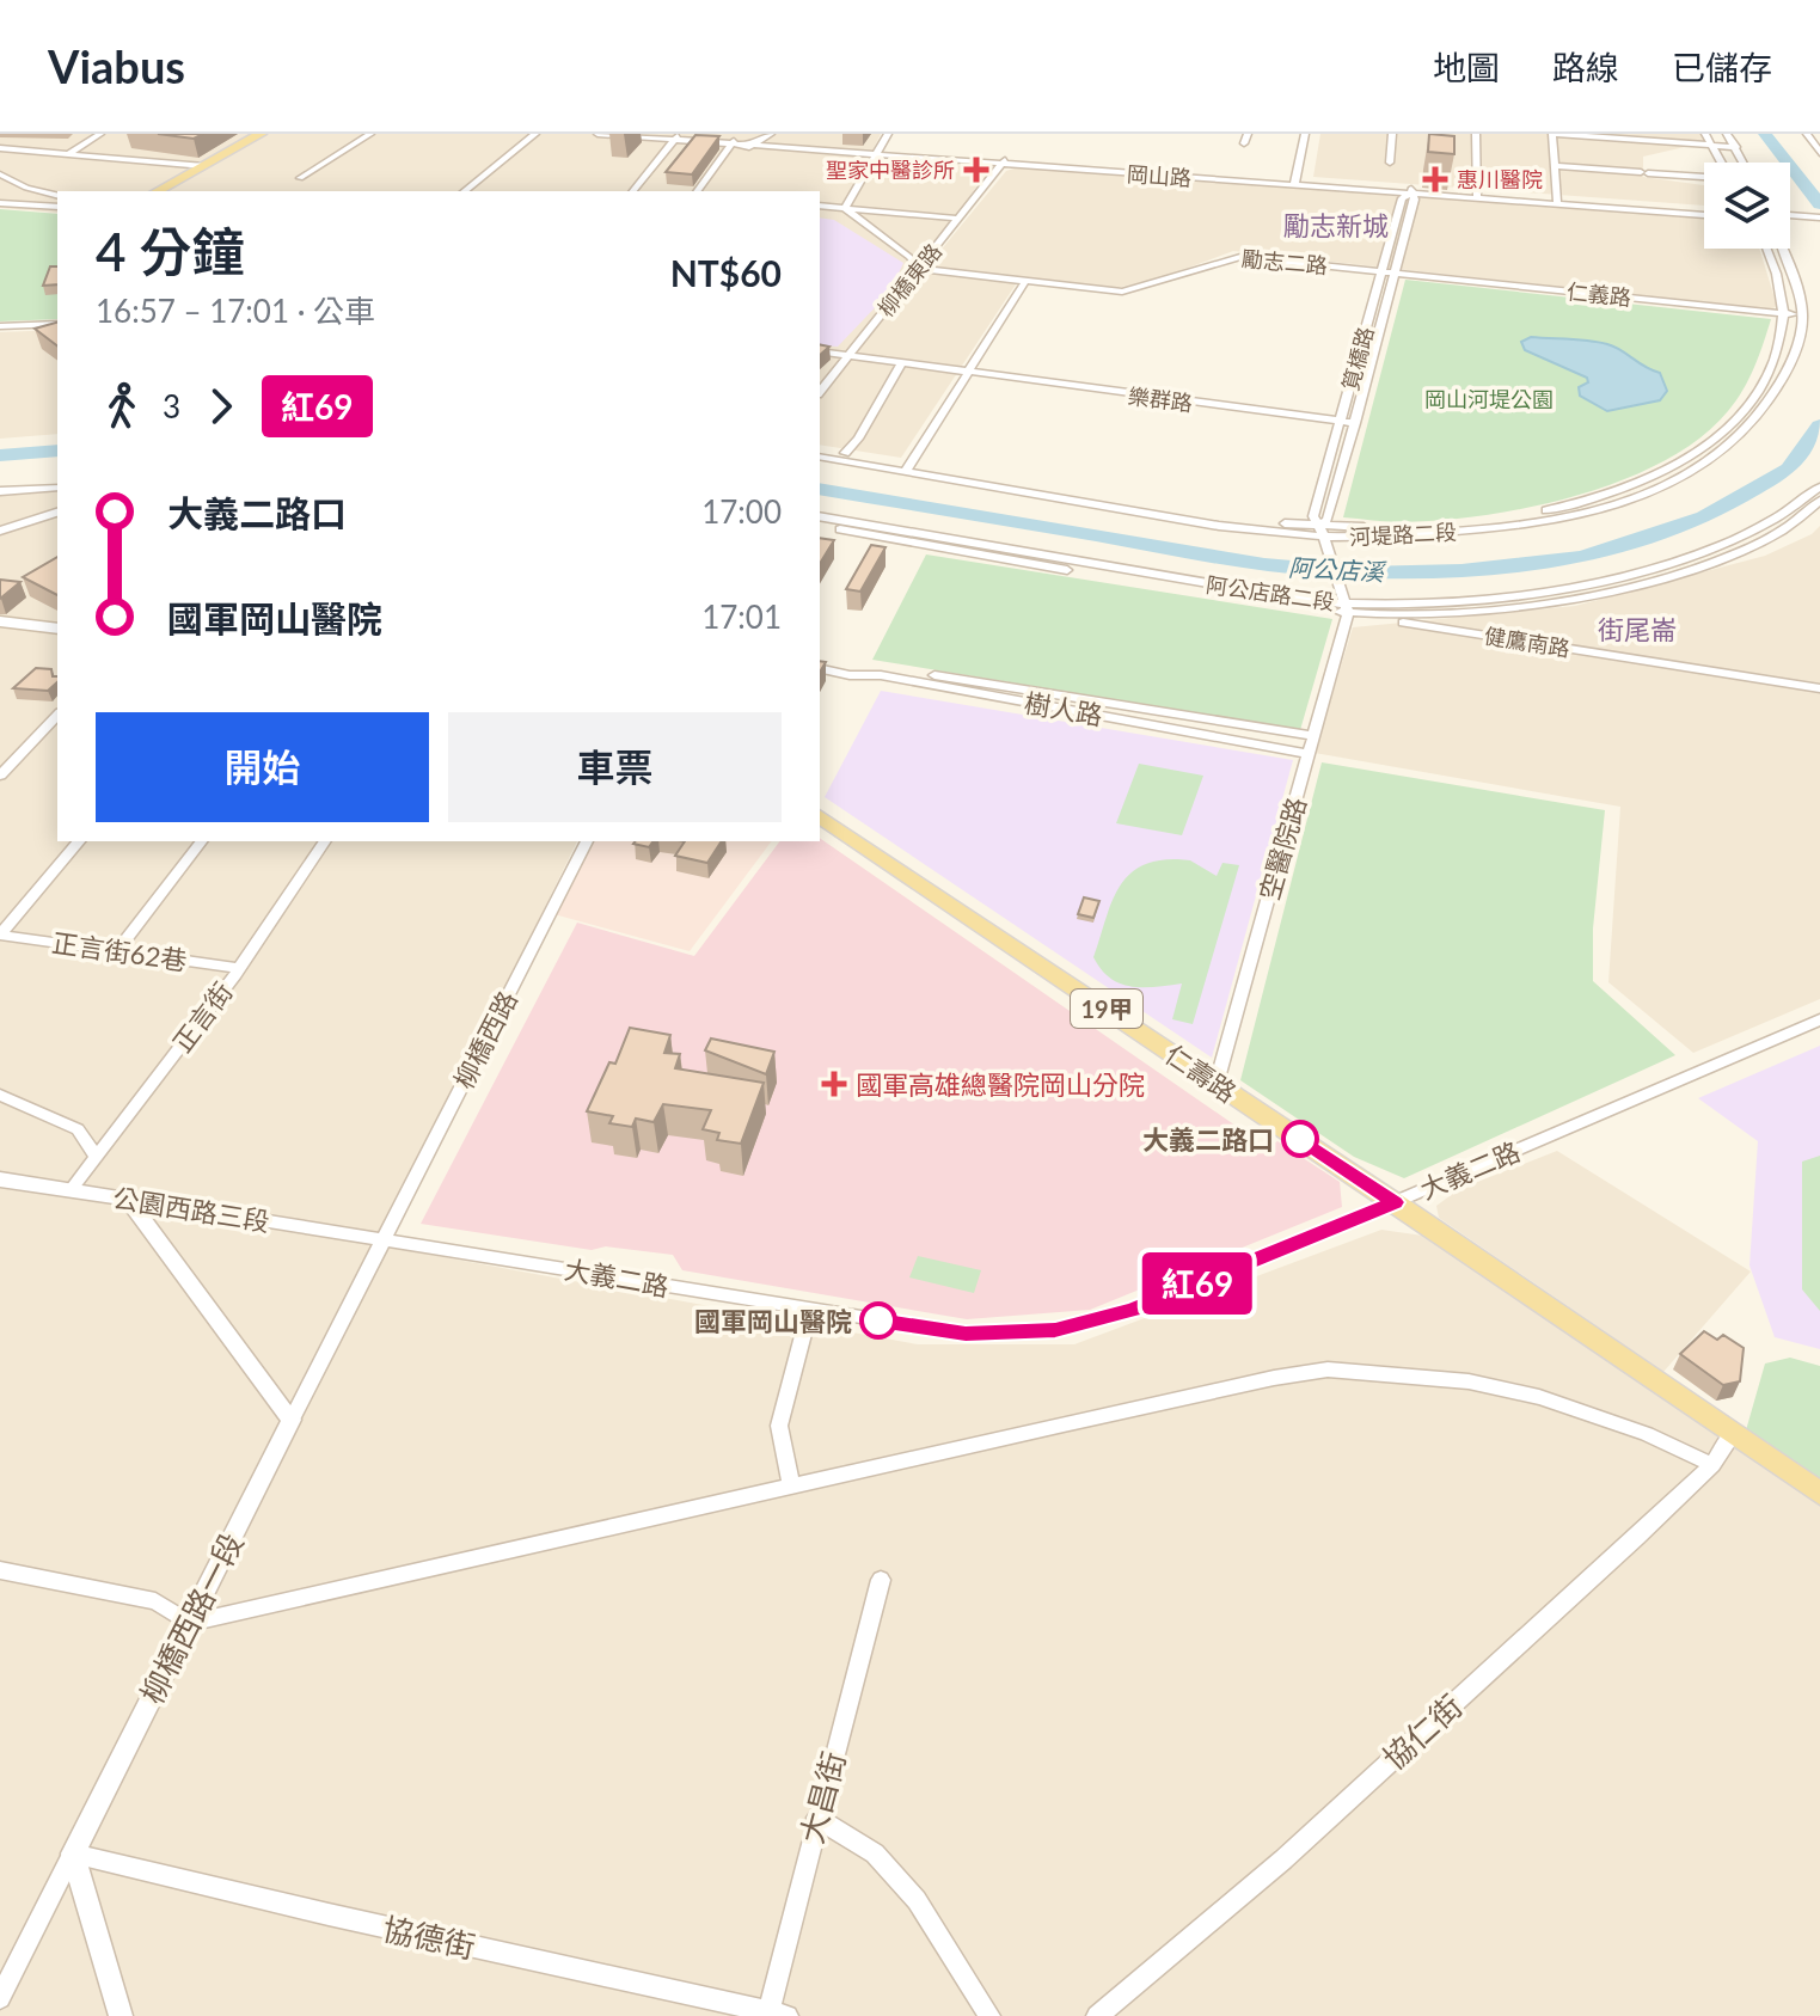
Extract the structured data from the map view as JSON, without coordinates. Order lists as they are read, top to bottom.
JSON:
{
  "streets": {
    "main road": ["19甲", "仁壽路"],
    "street": [
      "岡山路",
      "勵志二路",
      "柳橋東路",
      "仁義路",
      "筧橋路",
      "樂群路",
      "河堤路二段",
      "阿公店路二段",
      "健鷹南路",
      "樹人路",
      "空醫院路",
      "正言街62巷",
      "正言街",
      "柳橋西路",
      "大義二路",
      "公園西路三段",
      "柳橋西路一段",
      "協仁街",
      "大昌街",
      "協德街"
    ]
  },
  "crossings": [
    ["岡山路", "柳橋東路"],
    ["岡山路", "筧橋路"],
    ["勵志二路", "柳橋東路"],
    ["勵志二路", "仁義路"],
    ["勵志二路", "筧橋路"],
    ["柳橋東路", "樂群路"],
    ["仁義路", "筧橋路"],
    ["仁義路", "河堤路二段"],
    ["筧橋路", "樂群路"],
    ["筧橋路", "河堤路二段"],
    ["阿公店路二段", "健鷹南路"],
    ["阿公店路二段", "空醫院路"],
    ["健鷹南路", "空醫院路"],
    ["樹人路", "空醫院路"],
    ["空醫院路", "仁壽路"],
    ["正言街62巷", "正言街"],
    ["正言街", "公園西路三段"],
    ["柳橋西路", "大義二路"],
    ["柳橋西路", "公園西路三段"],
    ["柳橋西路", "柳橋西路一段"],
    ["仁壽路", "大義二路"],
    ["仁壽路", "協仁街"],
    ["大義二路", "公園西路三段"],
    ["大義二路", "柳橋西路一段"],
    ["公園西路三段", "柳橋西路一段"],
    ["柳橋西路一段", "協德街"],
    ["大昌街", "協德街"]
  ],
  "districts": ["勵志新城", "街尾崙"],
  "water": ["阿公店溪"],
  "parks": ["岡山河堤公園"],
  "places": {
    "health": ["聖家中醫診所", "惠川醫院", "國軍高雄總醫院岡山分院"],
    "other": ["大義二路口", "國軍岡山醫院"]
  },
  "lines": ["bus line 紅69"],
  "page": {
    "header": "Viabus",
    "nav": ["地圖", "路線", "已儲存"],
    "on_map": "紅69",
    "heading": ["4 分鐘", "16:57 – 17:01 · 公車", "NT$60"],
    "legs": ["3", "紅69"],
    "list": [
      {
        "name": "大義二路口",
        "value": "17:00"
      },
      {
        "name": "國軍岡山醫院",
        "value": "17:01"
      }
    ],
    "buttons": ["開始", "車票"]
  }
}
